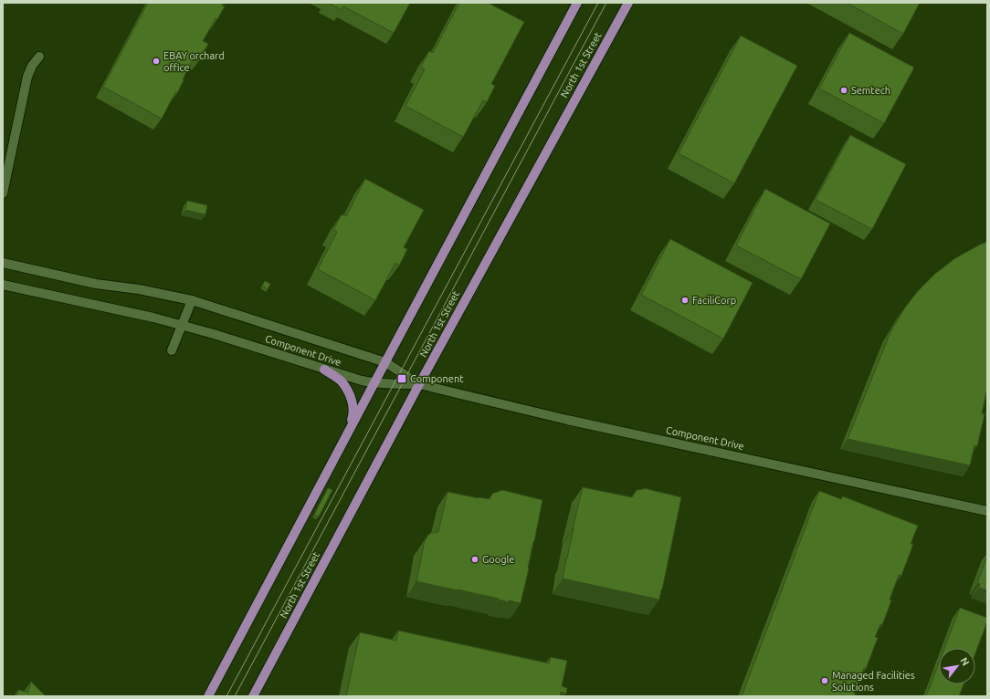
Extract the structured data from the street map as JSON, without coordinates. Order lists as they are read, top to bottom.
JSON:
{
  "streets": {
    "main road": ["North 1st Street", "Component Drive"]
  },
  "crossings": [
    ["North 1st Street", "Component Drive"]
  ],
  "places": {
    "other": [
      "EBAY orchard office",
      "Semtech",
      "FaciliCorp",
      "Google",
      "Managed Facilities Solutions"
    ],
    "transit": ["Component"]
  },
  "north": "top right"
}
